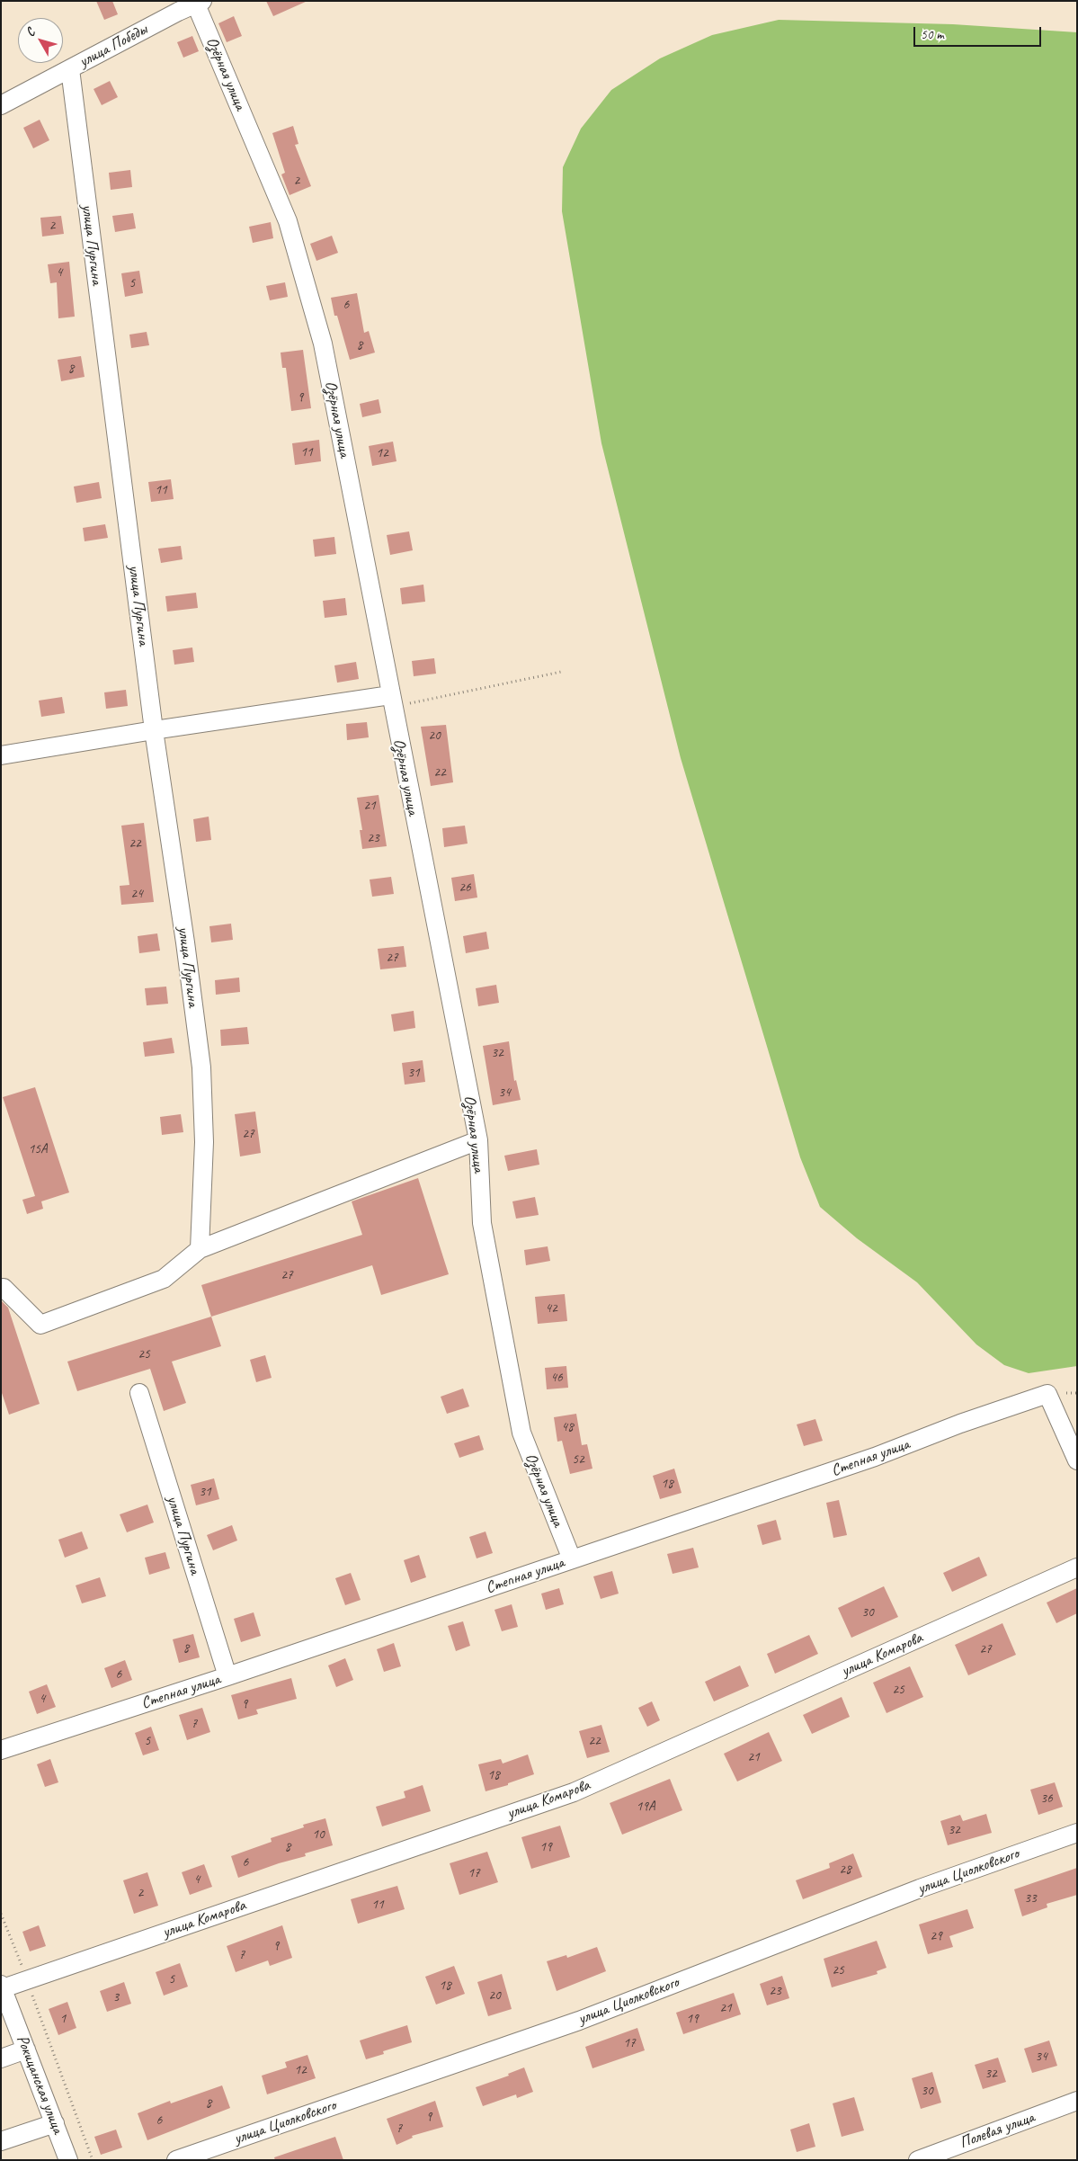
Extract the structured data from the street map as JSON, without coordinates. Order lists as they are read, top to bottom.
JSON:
{
  "streets": {
    "street": [
      "улица Победы",
      "Озёрная улица",
      "улица Пургина",
      "Степная улица",
      "улица Комарова",
      "улица Циолковского",
      "Рокицанская улица",
      "Полевая улица"
    ]
  },
  "crossings": [
    ["улица Победы", "Озёрная улица"],
    ["улица Победы", "улица Пургина"],
    ["Озёрная улица", "Степная улица"],
    ["улица Пургина", "Степная улица"],
    ["улица Комарова", "Рокицанская улица"]
  ],
  "house_numbers": [
    "2",
    "2",
    "4",
    "5",
    "6",
    "8",
    "8",
    "9",
    "11",
    "12",
    "11",
    "20",
    "22",
    "21",
    "23",
    "22",
    "26",
    "24",
    "27",
    "32",
    "31",
    "34",
    "27",
    "15А",
    "27",
    "42",
    "25",
    "46",
    "48",
    "52",
    "18",
    "31",
    "30",
    "8",
    "27",
    "6",
    "25",
    "4",
    "9",
    "7",
    "5",
    "22",
    "21",
    "18",
    "36",
    "19А",
    "32",
    "10",
    "8",
    "19",
    "6",
    "28",
    "17",
    "4",
    "2",
    "33",
    "11",
    "29",
    "9",
    "7",
    "25",
    "5",
    "18",
    "23",
    "20",
    "3",
    "21",
    "1",
    "19",
    "17",
    "34",
    "12",
    "32",
    "30",
    "8",
    "9",
    "6",
    "7"
  ],
  "scale_bar": "50 m",
  "north": "top left"
}
